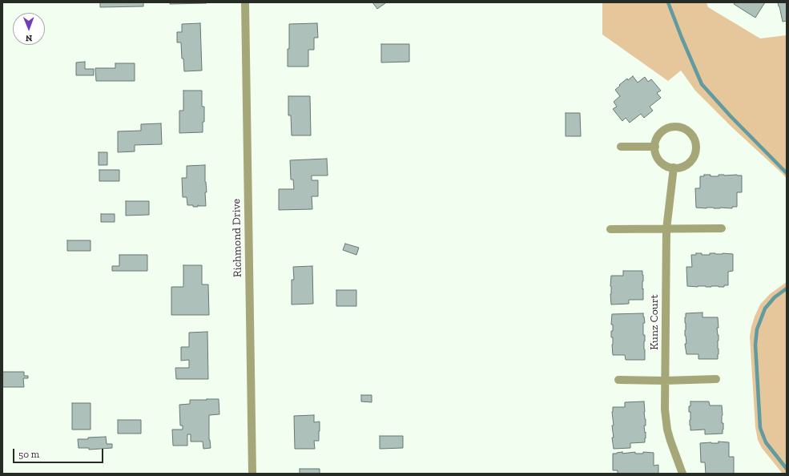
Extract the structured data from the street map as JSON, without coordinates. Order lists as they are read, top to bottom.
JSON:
{
  "streets": {
    "street": ["Richmond Drive", "Kunz Court"]
  },
  "scale_bar": "50 m",
  "north": "bottom"
}
